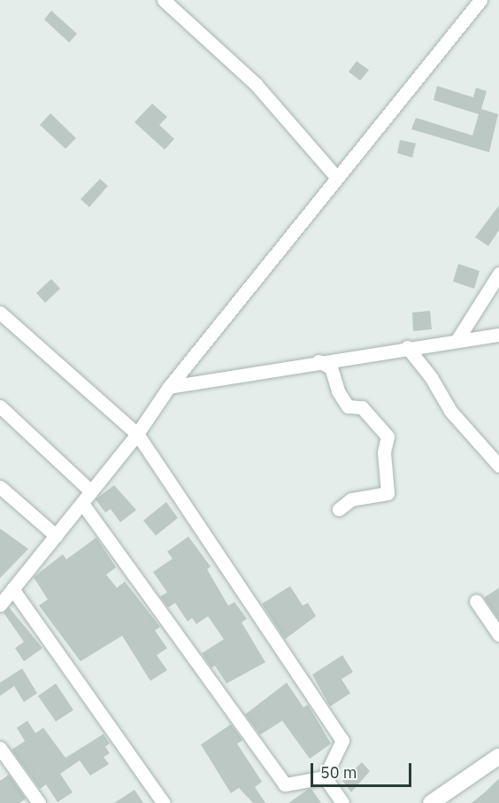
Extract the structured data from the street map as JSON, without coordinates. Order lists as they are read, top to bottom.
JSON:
{
  "scale_bar": "50 m"
}
